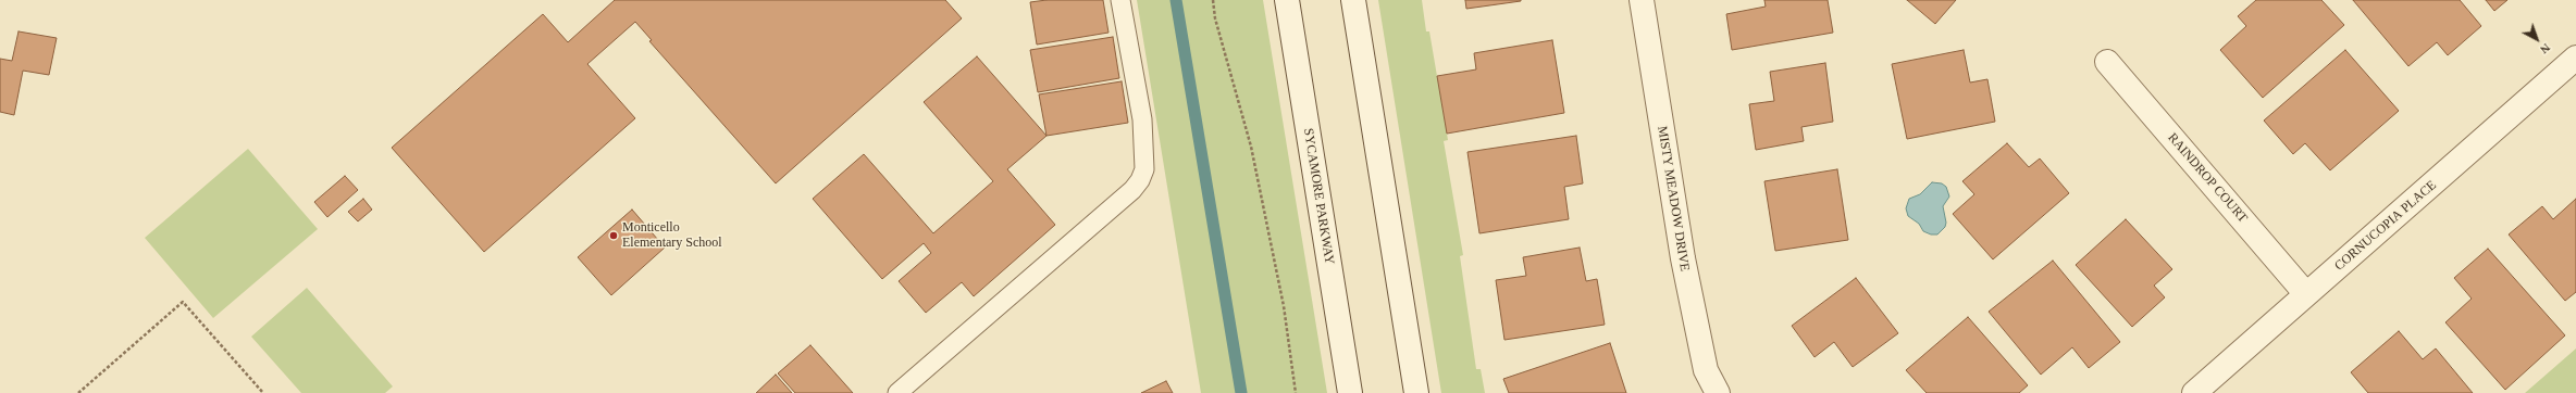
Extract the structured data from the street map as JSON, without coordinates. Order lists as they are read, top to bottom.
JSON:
{
  "streets": {
    "street": [
      "RAINDROP COURT",
      "SYCAMORE PARKWAY",
      "MISTY MEADOW DRIVE",
      "CORNUCOPIA PLACE"
    ]
  },
  "crossings": [
    ["RAINDROP COURT", "CORNUCOPIA PLACE"]
  ],
  "places": ["Monticello Elementary School"],
  "north": "bottom right"
}
